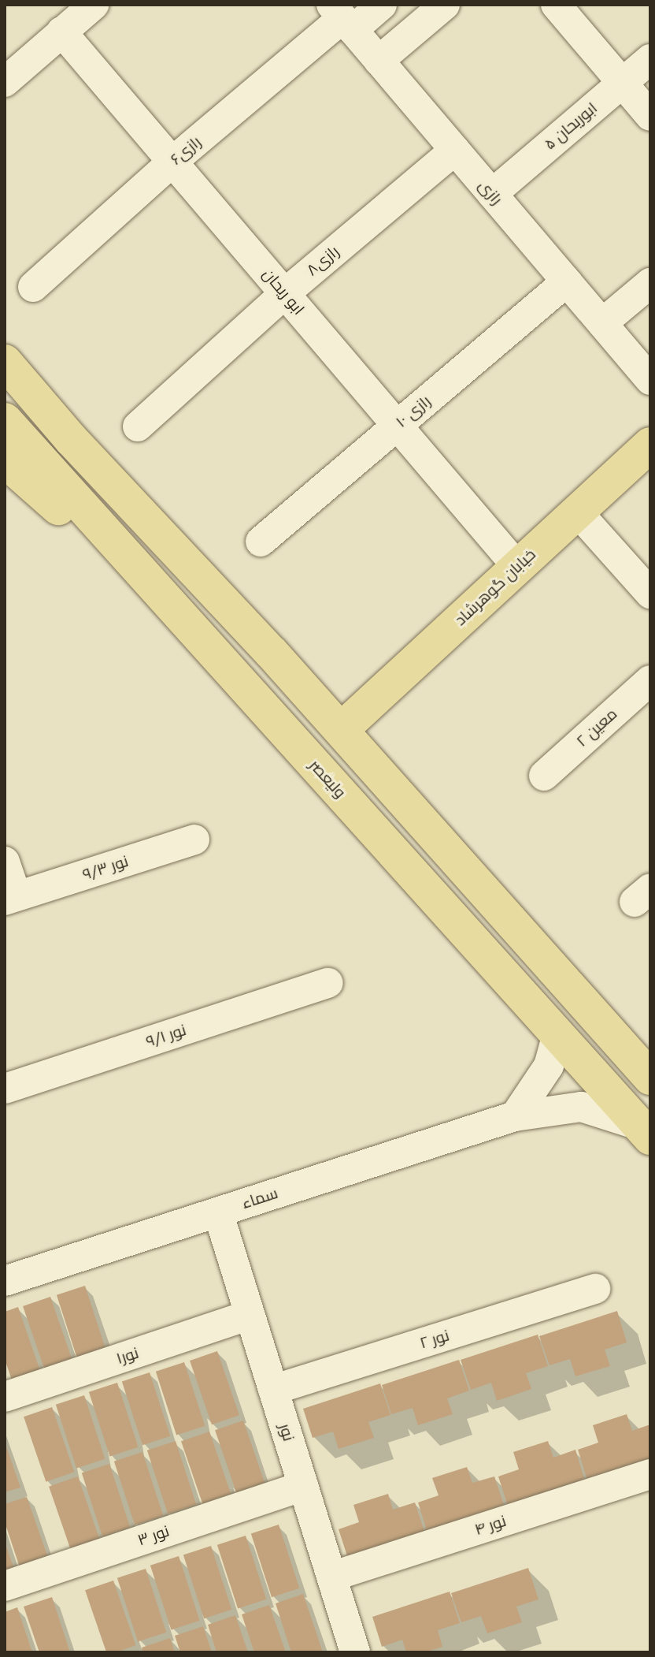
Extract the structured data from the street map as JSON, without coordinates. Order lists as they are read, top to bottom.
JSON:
{
  "streets": {
    "main road": ["خیابان گوهرشاد", "ولیعصر"],
    "street": [
      "ابوریحان ۵",
      "رازی۶",
      "رازی",
      "رازی۸",
      "ابو ریحان",
      "رازی ۱۰",
      "معین ۲",
      "نور ۹/۳",
      "نور ۹/۱",
      "سماء",
      "نور ۲",
      "نور۱",
      "نور",
      "نور ۴",
      "نور ۳"
    ]
  },
  "crossings": [
    ["ابوریحان ۵", "رازی"],
    ["رازی۶", "رازی"],
    ["رازی۶", "ابو ریحان"],
    ["رازی", "رازی۸"],
    ["رازی", "رازی ۱۰"],
    ["رازی۸", "ابو ریحان"],
    ["ابو ریحان", "رازی ۱۰"],
    ["ولیعصر", "سماء"],
    ["سماء", "نور"],
    ["نور ۲", "نور"],
    ["نور۱", "نور"],
    ["نور", "نور ۴"],
    ["نور", "نور ۳"]
  ]
}
